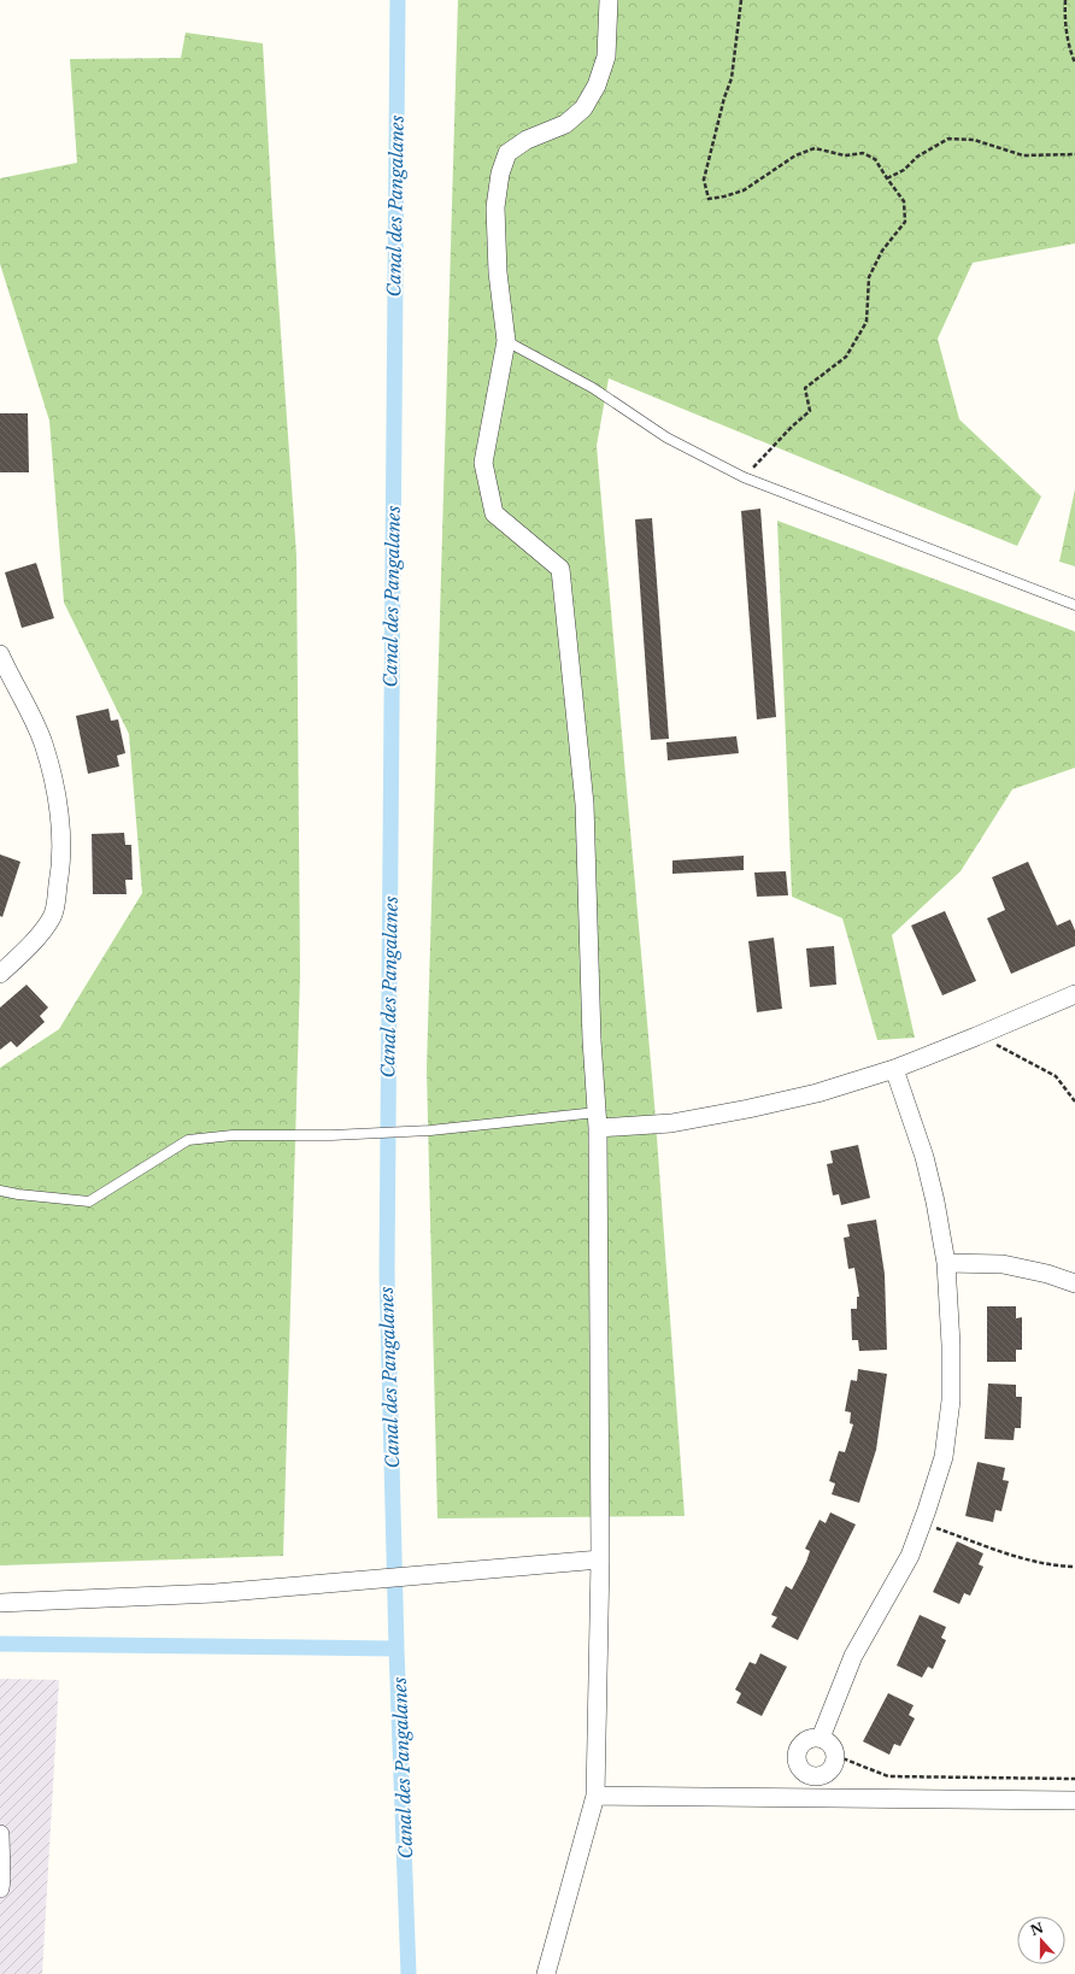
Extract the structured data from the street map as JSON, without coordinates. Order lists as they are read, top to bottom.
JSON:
{
  "water": ["Canal des Pangalanes"],
  "north": "top"
}
